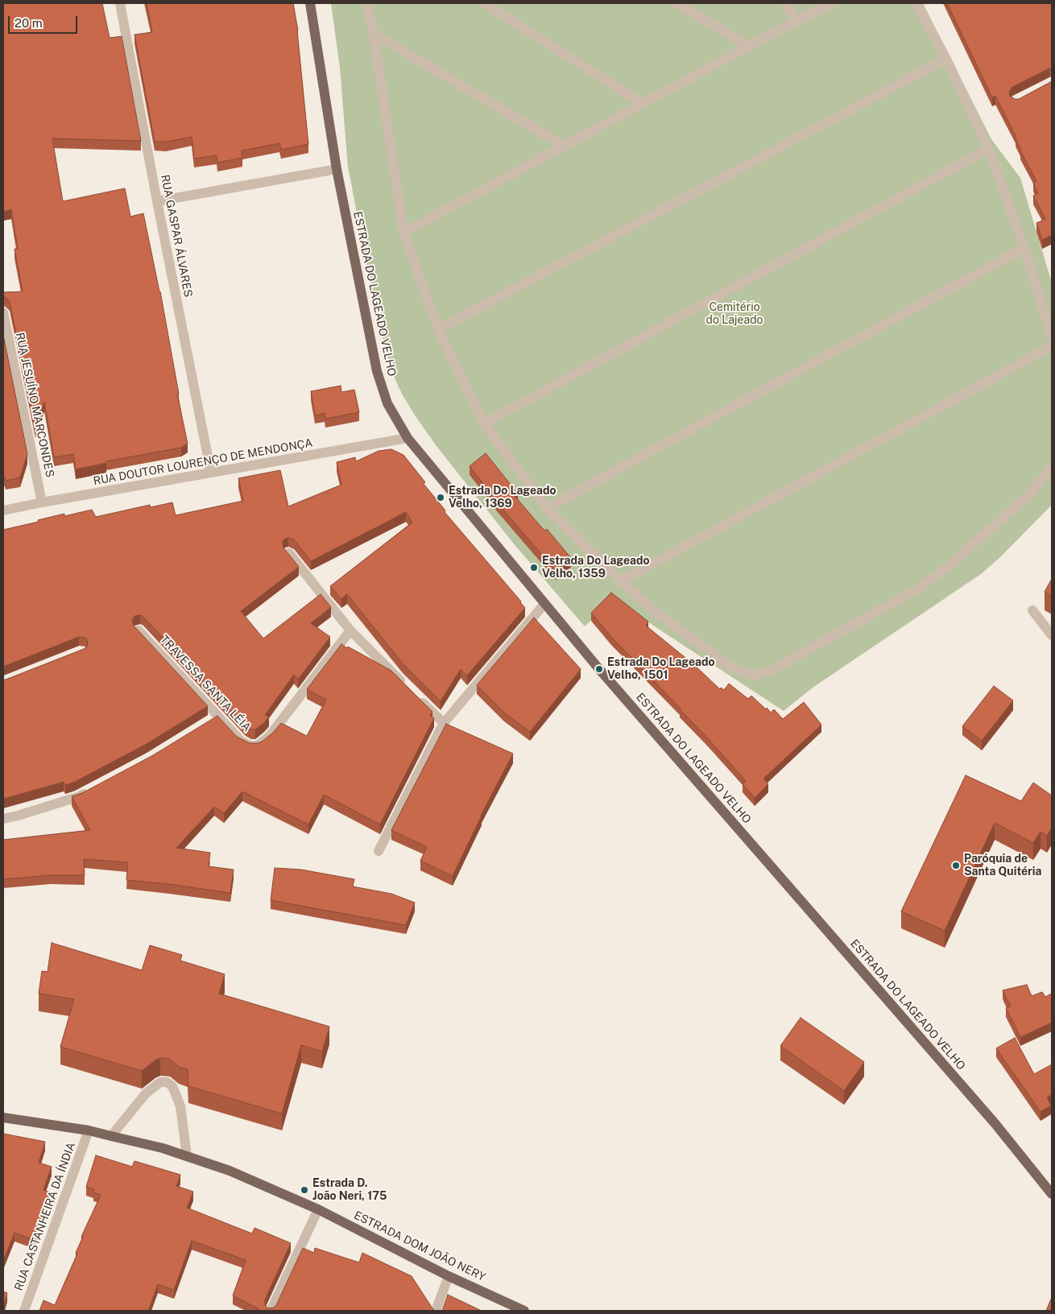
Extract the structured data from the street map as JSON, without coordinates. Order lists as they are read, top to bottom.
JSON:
{
  "streets": {
    "main road": ["ESTRADA DO LAGEADO VELHO", "ESTRADA DOM JOÃO NERY"],
    "street": [
      "RUA GASPAR ÁLVARES",
      "RUA JESUÍNO MARCONDES",
      "RUA DOUTOR LOURENÇO DE MENDONÇA",
      "TRAVESSA SANTA LÉIA",
      "RUA CASTANHEIRA DA ÍNDIA"
    ]
  },
  "crossings": [
    ["RUA GASPAR ÁLVARES", "RUA DOUTOR LOURENÇO DE MENDONÇA"],
    ["ESTRADA DO LAGEADO VELHO", "RUA DOUTOR LOURENÇO DE MENDONÇA"],
    ["RUA JESUÍNO MARCONDES", "RUA DOUTOR LOURENÇO DE MENDONÇA"],
    ["RUA CASTANHEIRA DA ÍNDIA", "ESTRADA DOM JOÃO NERY"]
  ],
  "parks": ["Cemitério do Lajeado"],
  "places": [
    "Estrada Do Lageado Velho, 1369",
    "Estrada Do Lageado Velho, 1359",
    "Estrada Do Lageado Velho, 1501",
    "Paróquia de Santa Quitéria",
    "Estrada D. João Neri, 175"
  ],
  "scale_bar": "20 m"
}
